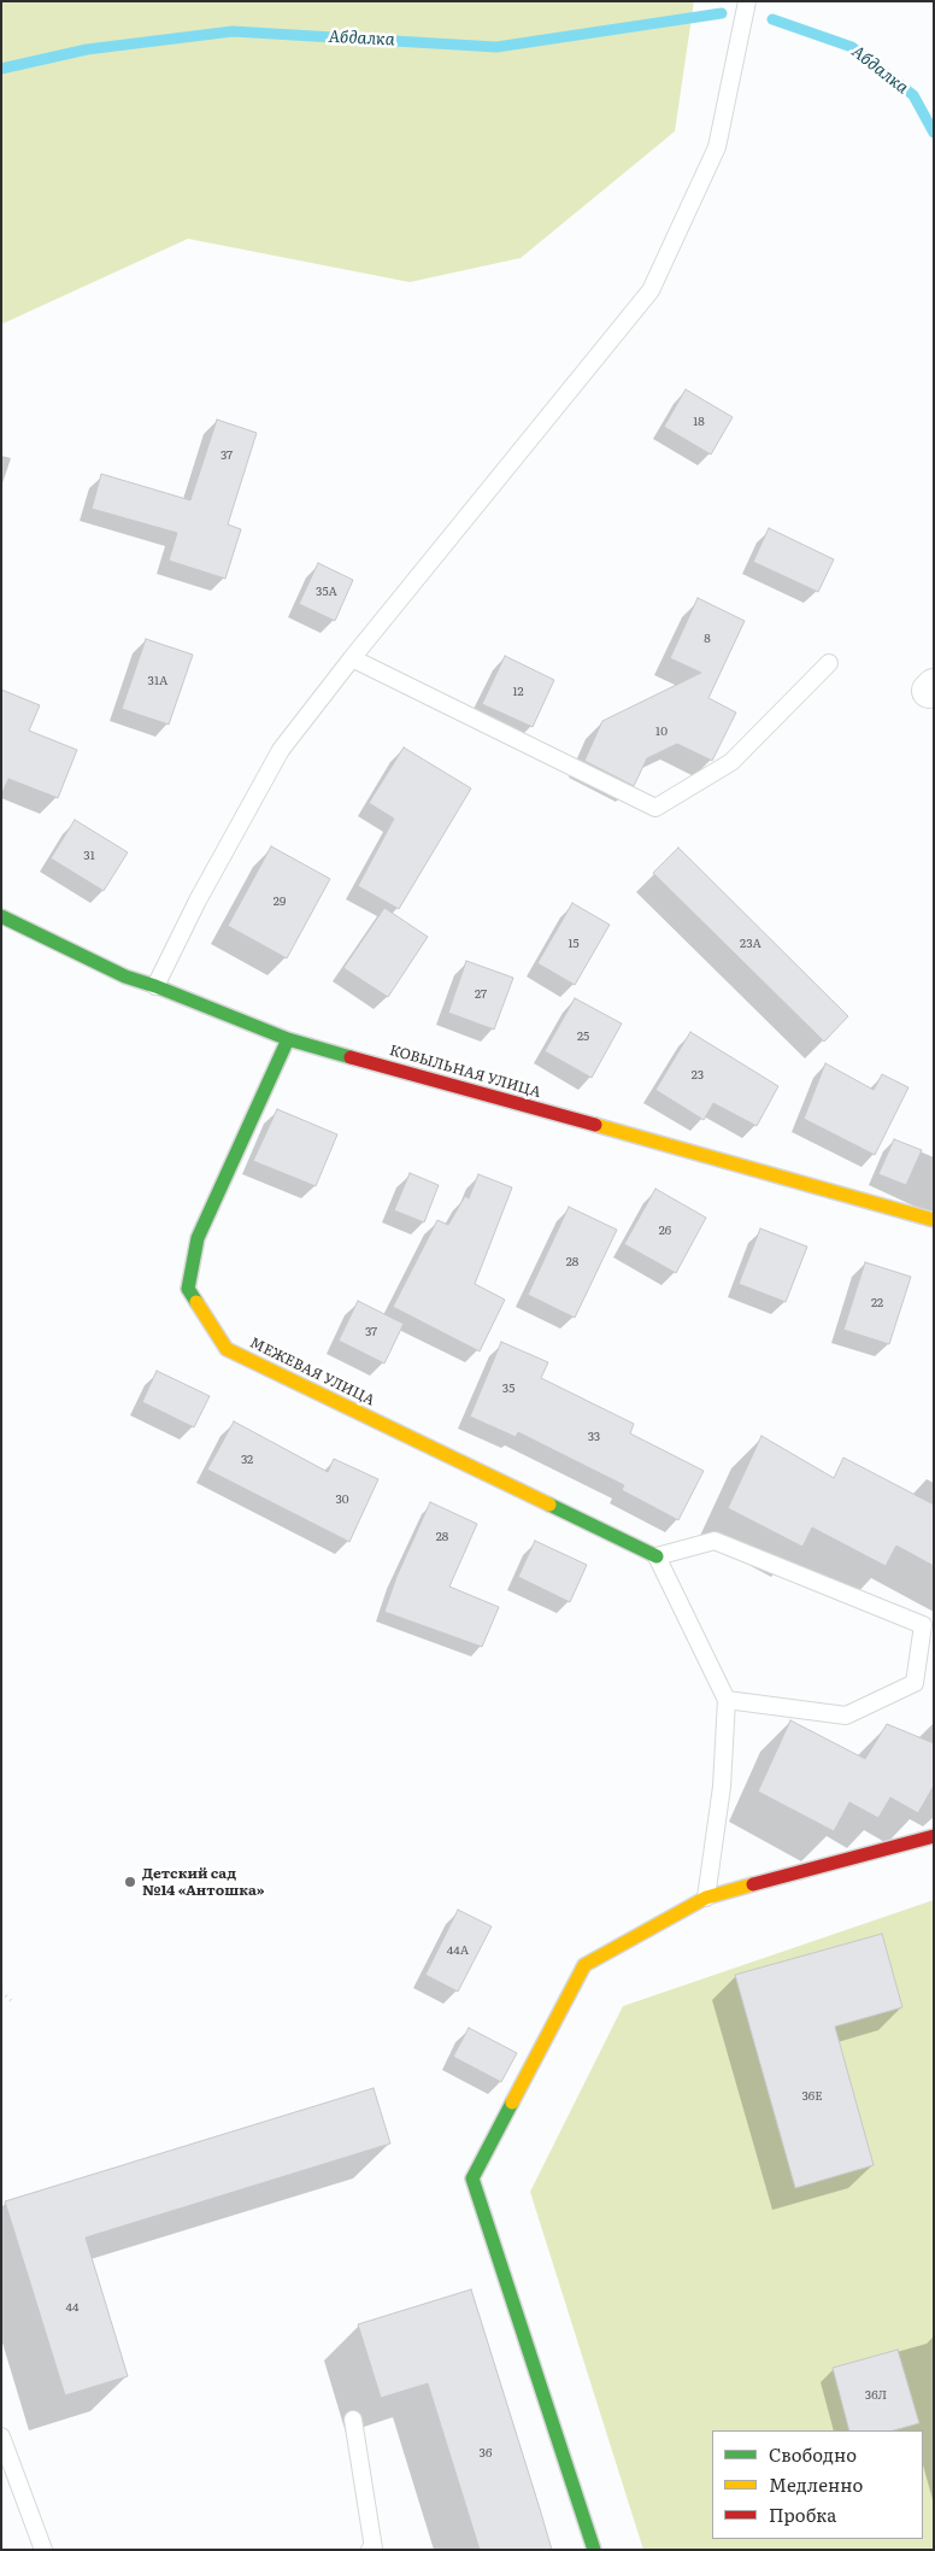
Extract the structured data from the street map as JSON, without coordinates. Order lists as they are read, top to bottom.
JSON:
{
  "streets": {
    "street": ["КОВЫЛЬНАЯ УЛИЦА", "МЕЖЕВАЯ УЛИЦА"]
  },
  "crossings": [
    ["КОВЫЛЬНАЯ УЛИЦА", "МЕЖЕВАЯ УЛИЦА"]
  ],
  "water": ["Абдалка"],
  "places": ["Детский сад №14 «Антошка»"],
  "house_numbers": [
    "18",
    "37",
    "35А",
    "8",
    "31А",
    "12",
    "10",
    "31",
    "29",
    "15",
    "23А",
    "27",
    "25",
    "23",
    "26",
    "28",
    "22",
    "37",
    "35",
    "33",
    "32",
    "30",
    "28",
    "44А",
    "36Е",
    "44",
    "36Л",
    "36"
  ],
  "legend": ["Свободно", "Медленно", "Пробка"]
}
